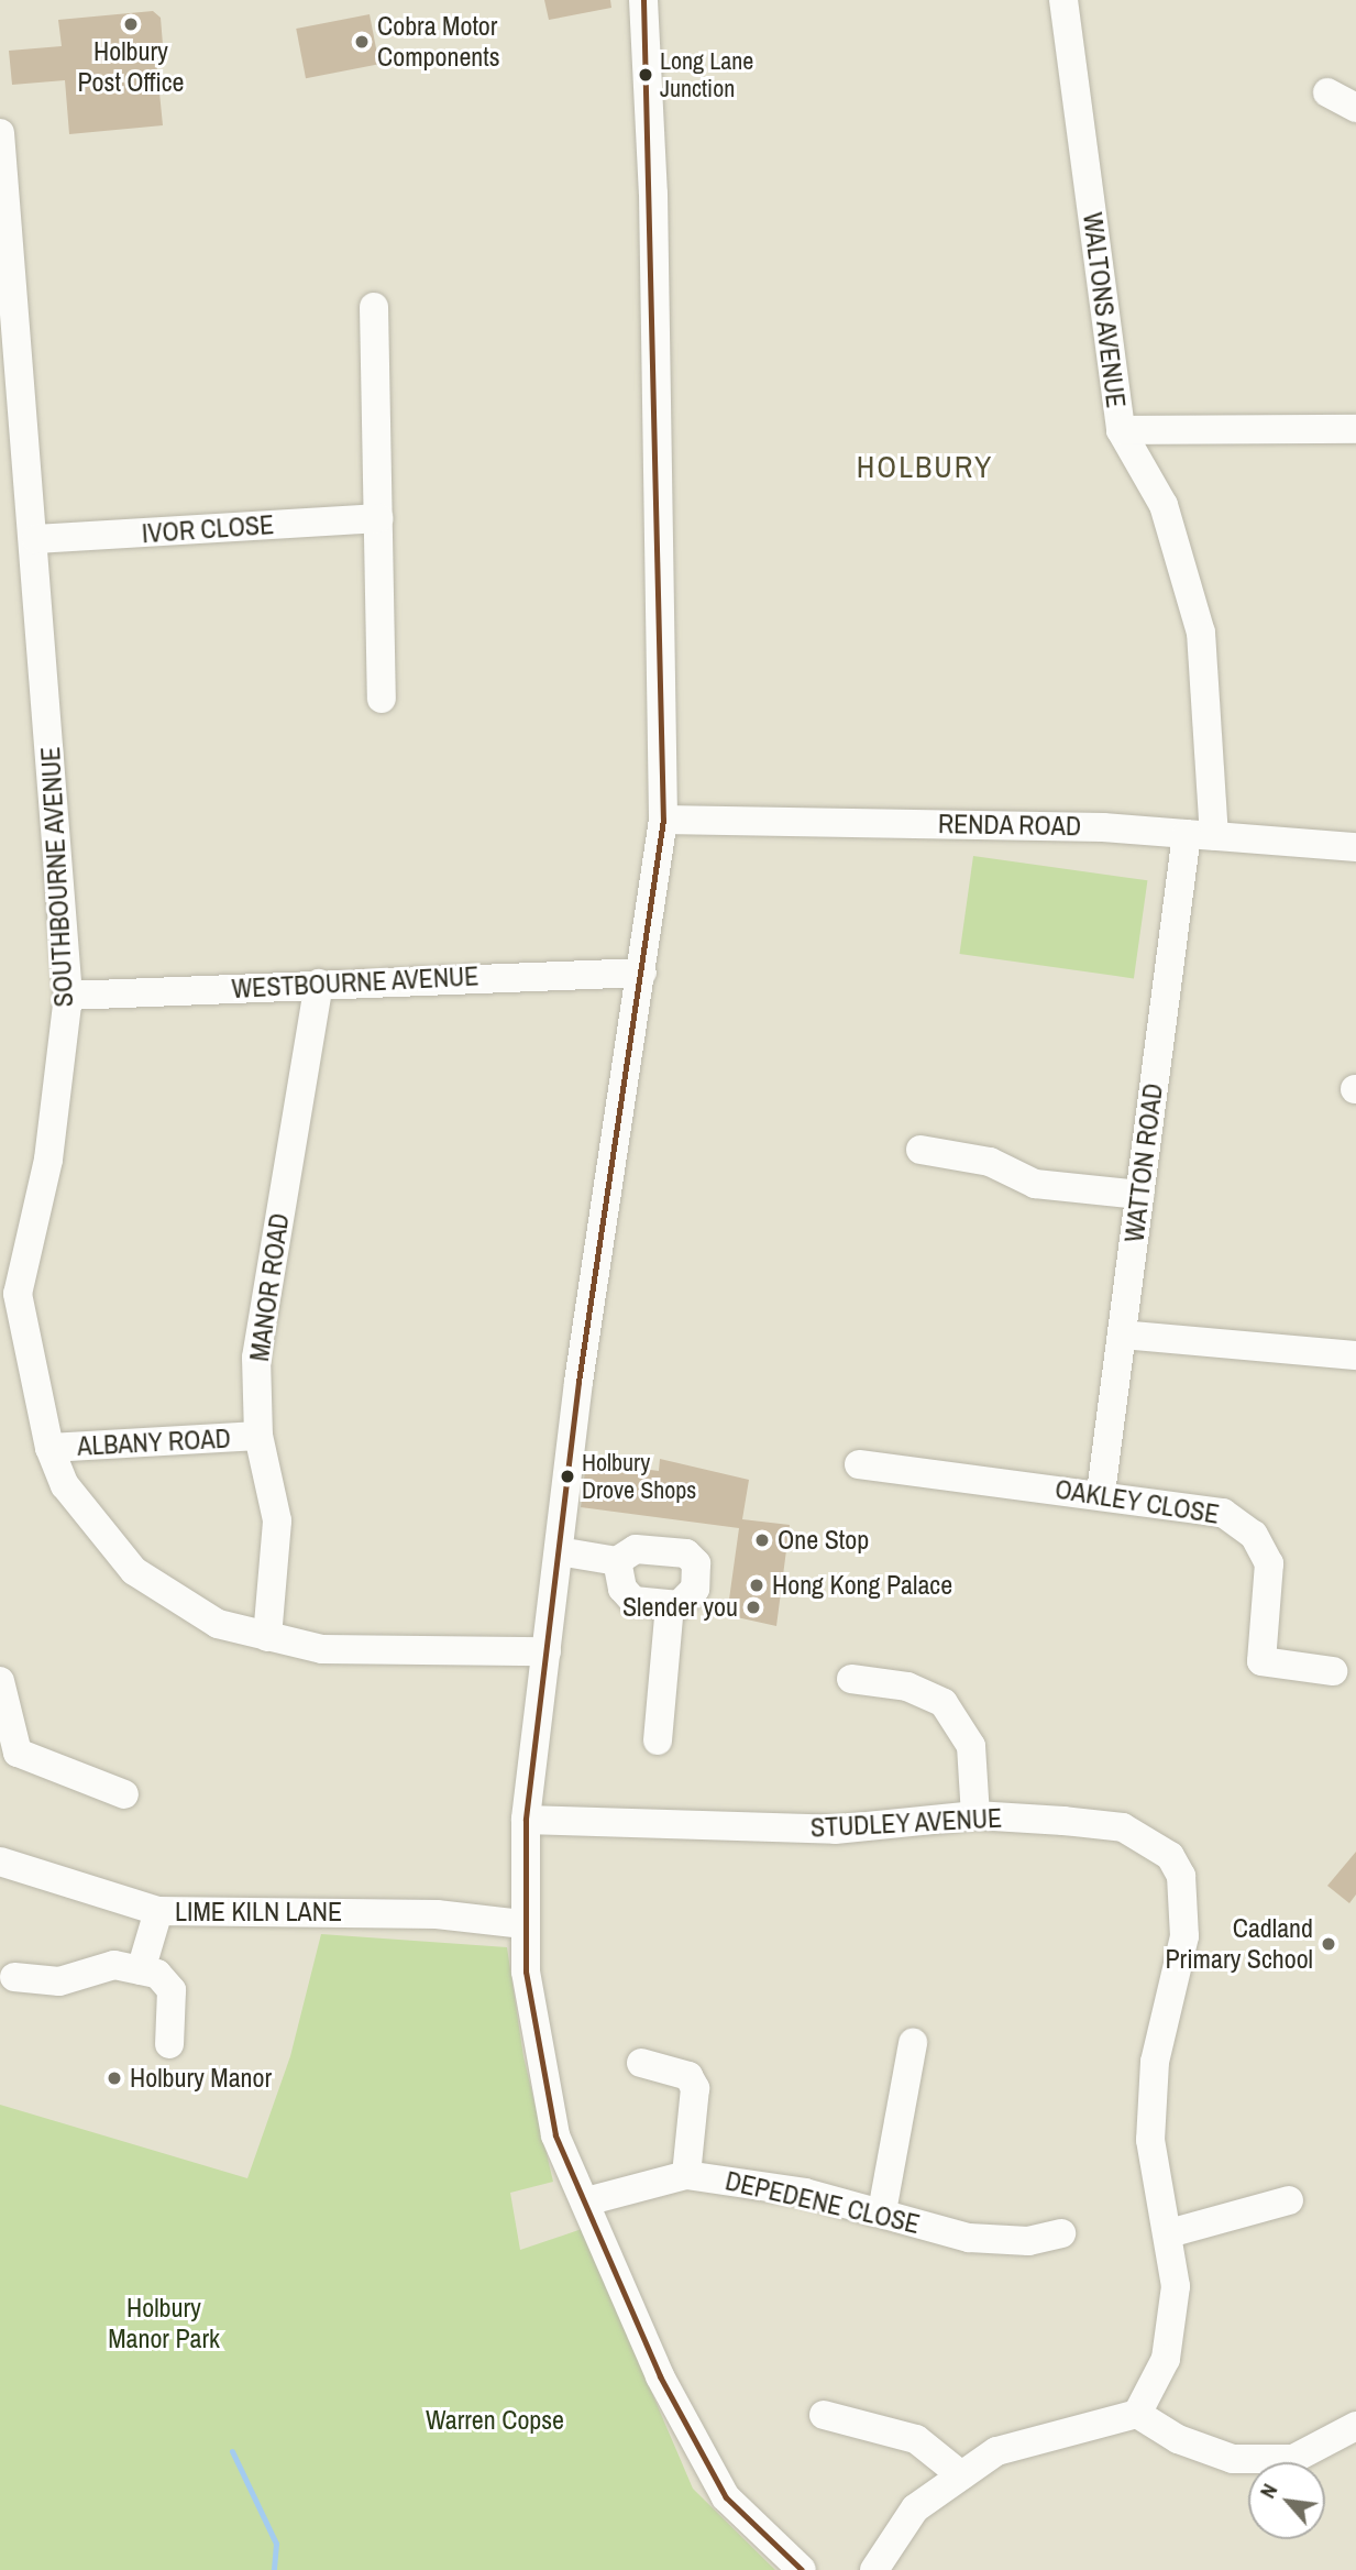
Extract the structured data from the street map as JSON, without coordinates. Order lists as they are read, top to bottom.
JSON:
{
  "streets": {
    "street": [
      "WALTONS AVENUE",
      "IVOR CLOSE",
      "RENDA ROAD",
      "SOUTHBOURNE AVENUE",
      "WESTBOURNE AVENUE",
      "WATTON ROAD",
      "MANOR ROAD",
      "ALBANY ROAD",
      "OAKLEY CLOSE",
      "STUDLEY AVENUE",
      "LIME KILN LANE",
      "DEPEDENE CLOSE"
    ]
  },
  "crossings": [
    ["WALTONS AVENUE", "RENDA ROAD"],
    ["WALTONS AVENUE", "WATTON ROAD"],
    ["IVOR CLOSE", "SOUTHBOURNE AVENUE"],
    ["RENDA ROAD", "WATTON ROAD"],
    ["SOUTHBOURNE AVENUE", "WESTBOURNE AVENUE"],
    ["SOUTHBOURNE AVENUE", "MANOR ROAD"],
    ["SOUTHBOURNE AVENUE", "ALBANY ROAD"],
    ["WESTBOURNE AVENUE", "MANOR ROAD"],
    ["WATTON ROAD", "OAKLEY CLOSE"],
    ["MANOR ROAD", "ALBANY ROAD"]
  ],
  "districts": ["HOLBURY"],
  "parks": ["Holbury Manor Park", "Warren Copse"],
  "places": [
    "Holbury Post Office",
    "Cobra Motor Components",
    "Long Lane Junction",
    "Holbury Drove Shops",
    "One Stop",
    "Hong Kong Palace",
    "Slender you",
    "Cadland Primary School",
    "Holbury Manor"
  ],
  "north": "top left"
}
